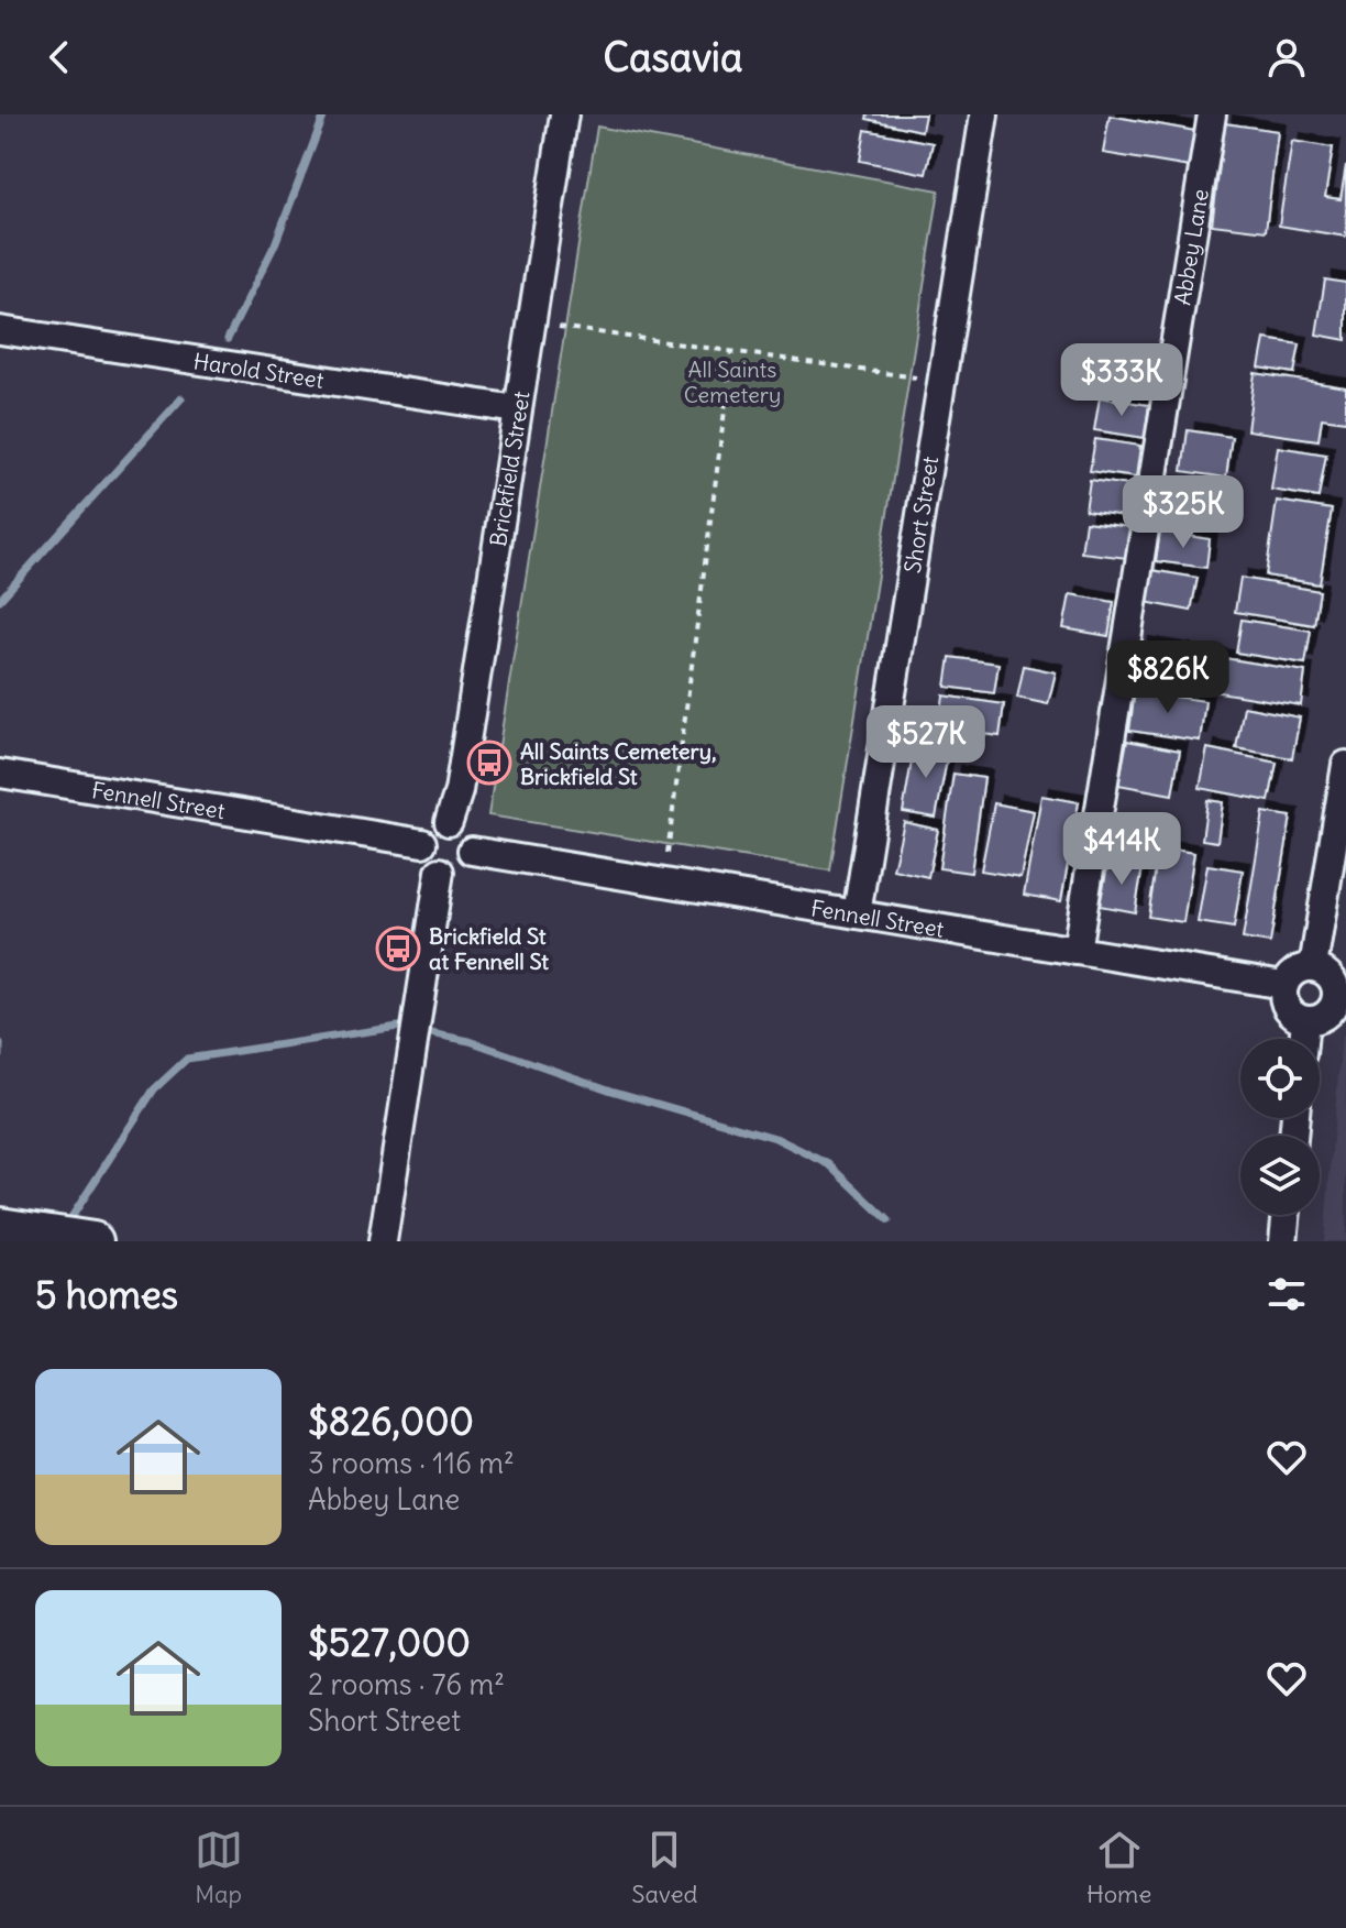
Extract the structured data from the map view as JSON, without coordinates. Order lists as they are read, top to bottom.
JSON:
{
  "streets": {
    "street": [
      "Abbey Lane",
      "Harold Street",
      "Brickfield Street",
      "Short Street",
      "Fennell Street"
    ]
  },
  "crossings": [
    ["Abbey Lane", "Fennell Street"],
    ["Harold Street", "Brickfield Street"],
    ["Brickfield Street", "Fennell Street"],
    ["Short Street", "Fennell Street"]
  ],
  "parks": ["All Saints Cemetery"],
  "places": {
    "bus stop": ["All Saints Cemetery, Brickfield St", "Brickfield St at Fennell St"]
  },
  "page": {
    "header": "Casavia",
    "price": [
      "$333K",
      "$325K",
      "$826K",
      "$527K",
      "$414K"
    ],
    "heading": "5 homes",
    "list": [
      {
        "name": "$826,000",
        "note": "3 rooms · 116 m² · Abbey Lane"
      },
      {
        "name": "$527,000",
        "note": "2 rooms · 76 m² · Short Street"
      }
    ],
    "tabs": ["Map", "Saved", "Home"]
  }
}
